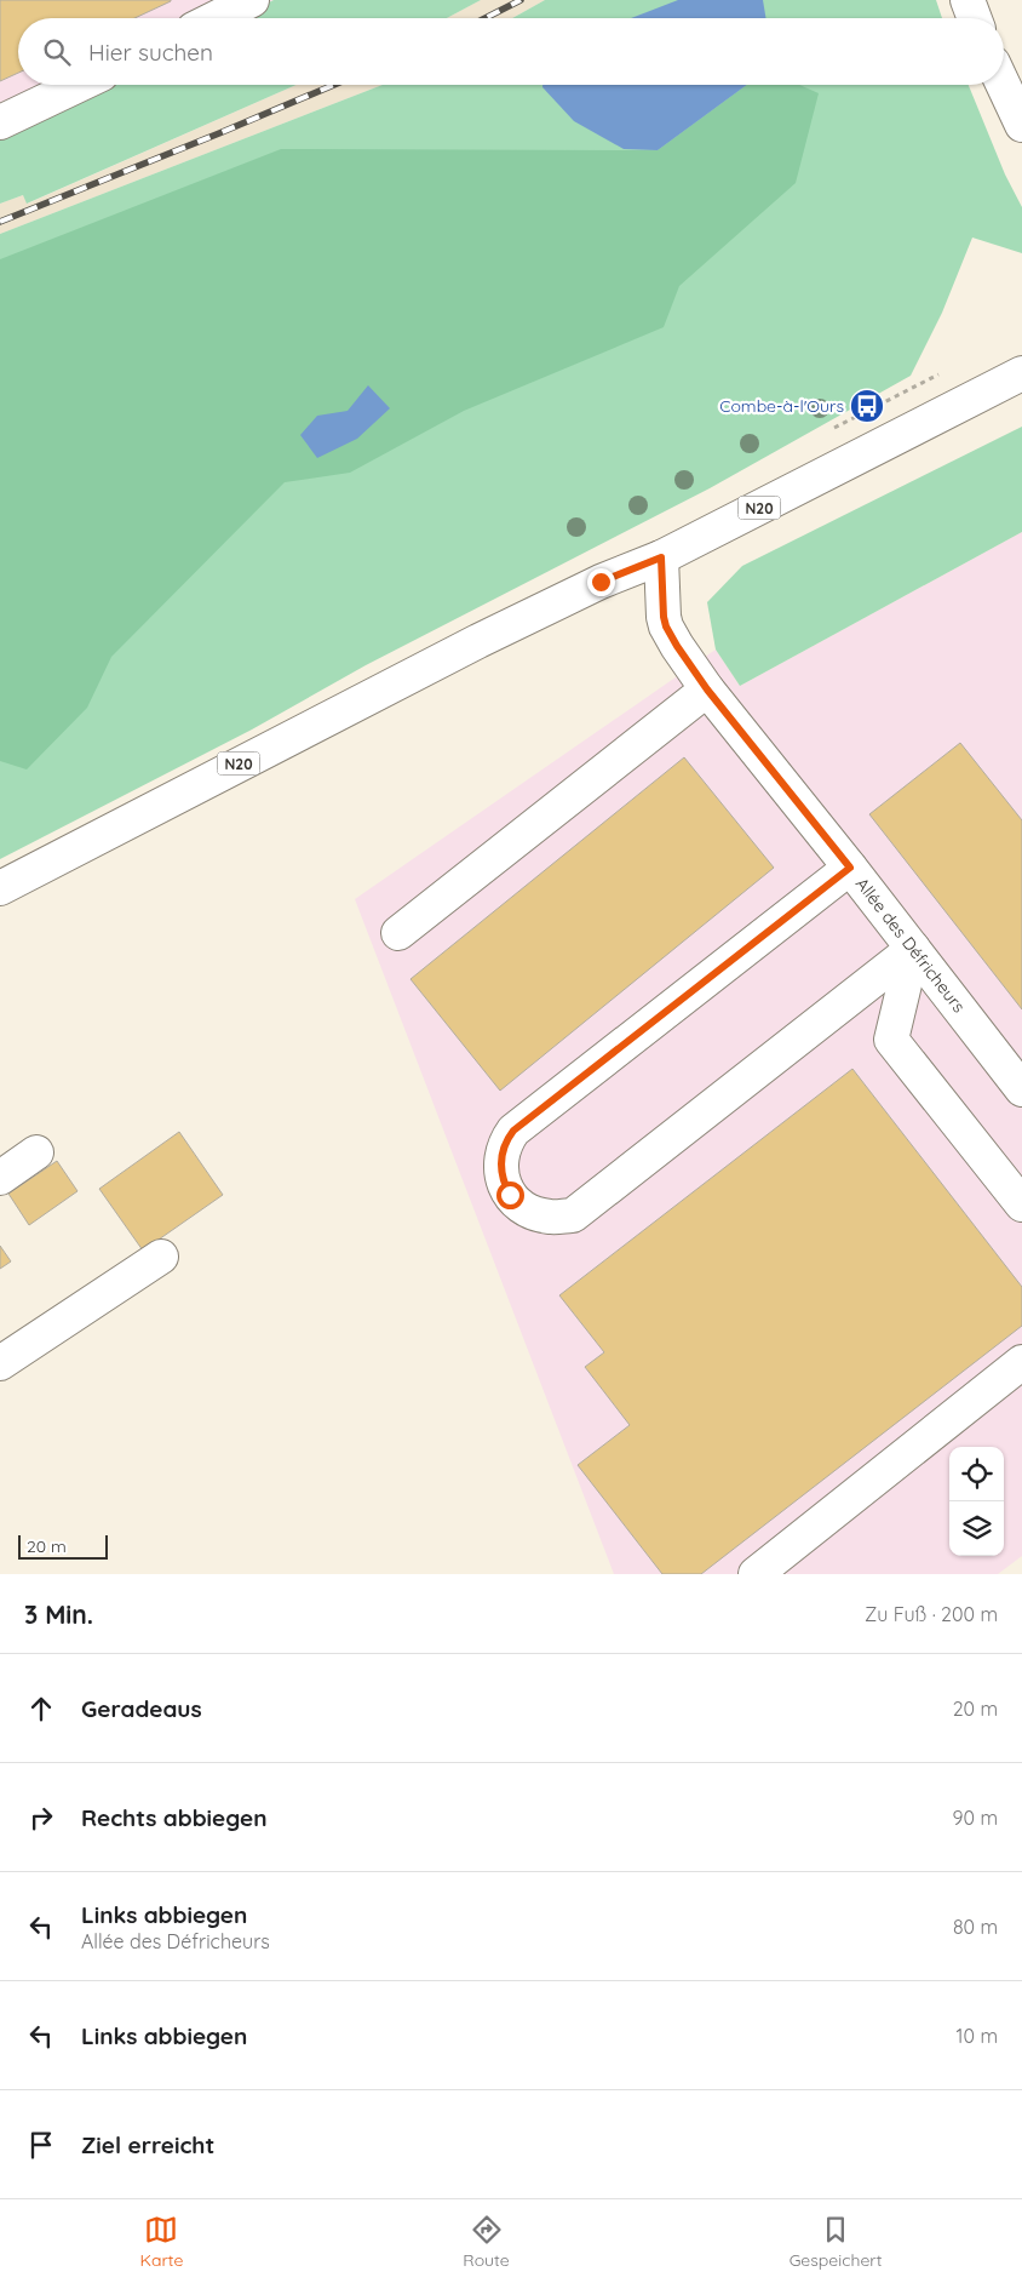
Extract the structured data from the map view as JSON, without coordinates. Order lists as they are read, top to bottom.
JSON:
{
  "streets": {
    "main road": ["N20", "Allée des Défricheurs"]
  },
  "crossings": [
    ["N20", "Allée des Défricheurs"]
  ],
  "places": {
    "bus stop": ["Combe-à-l'Ours"]
  },
  "scale_bar": "20 m",
  "page": {
    "search": "Hier suchen",
    "scale": "20 m",
    "heading": ["3 Min.", "Zu Fuß · 200 m"],
    "list": [
      ["Geradeaus", "20 m"],
      ["Rechts abbiegen", "90 m"],
      ["Links abbiegen", "Allée des Défricheurs", "80 m"],
      ["Links abbiegen", "10 m"],
      "Ziel erreicht"
    ],
    "nav": ["Karte", "Route", "Gespeichert"]
  }
}
